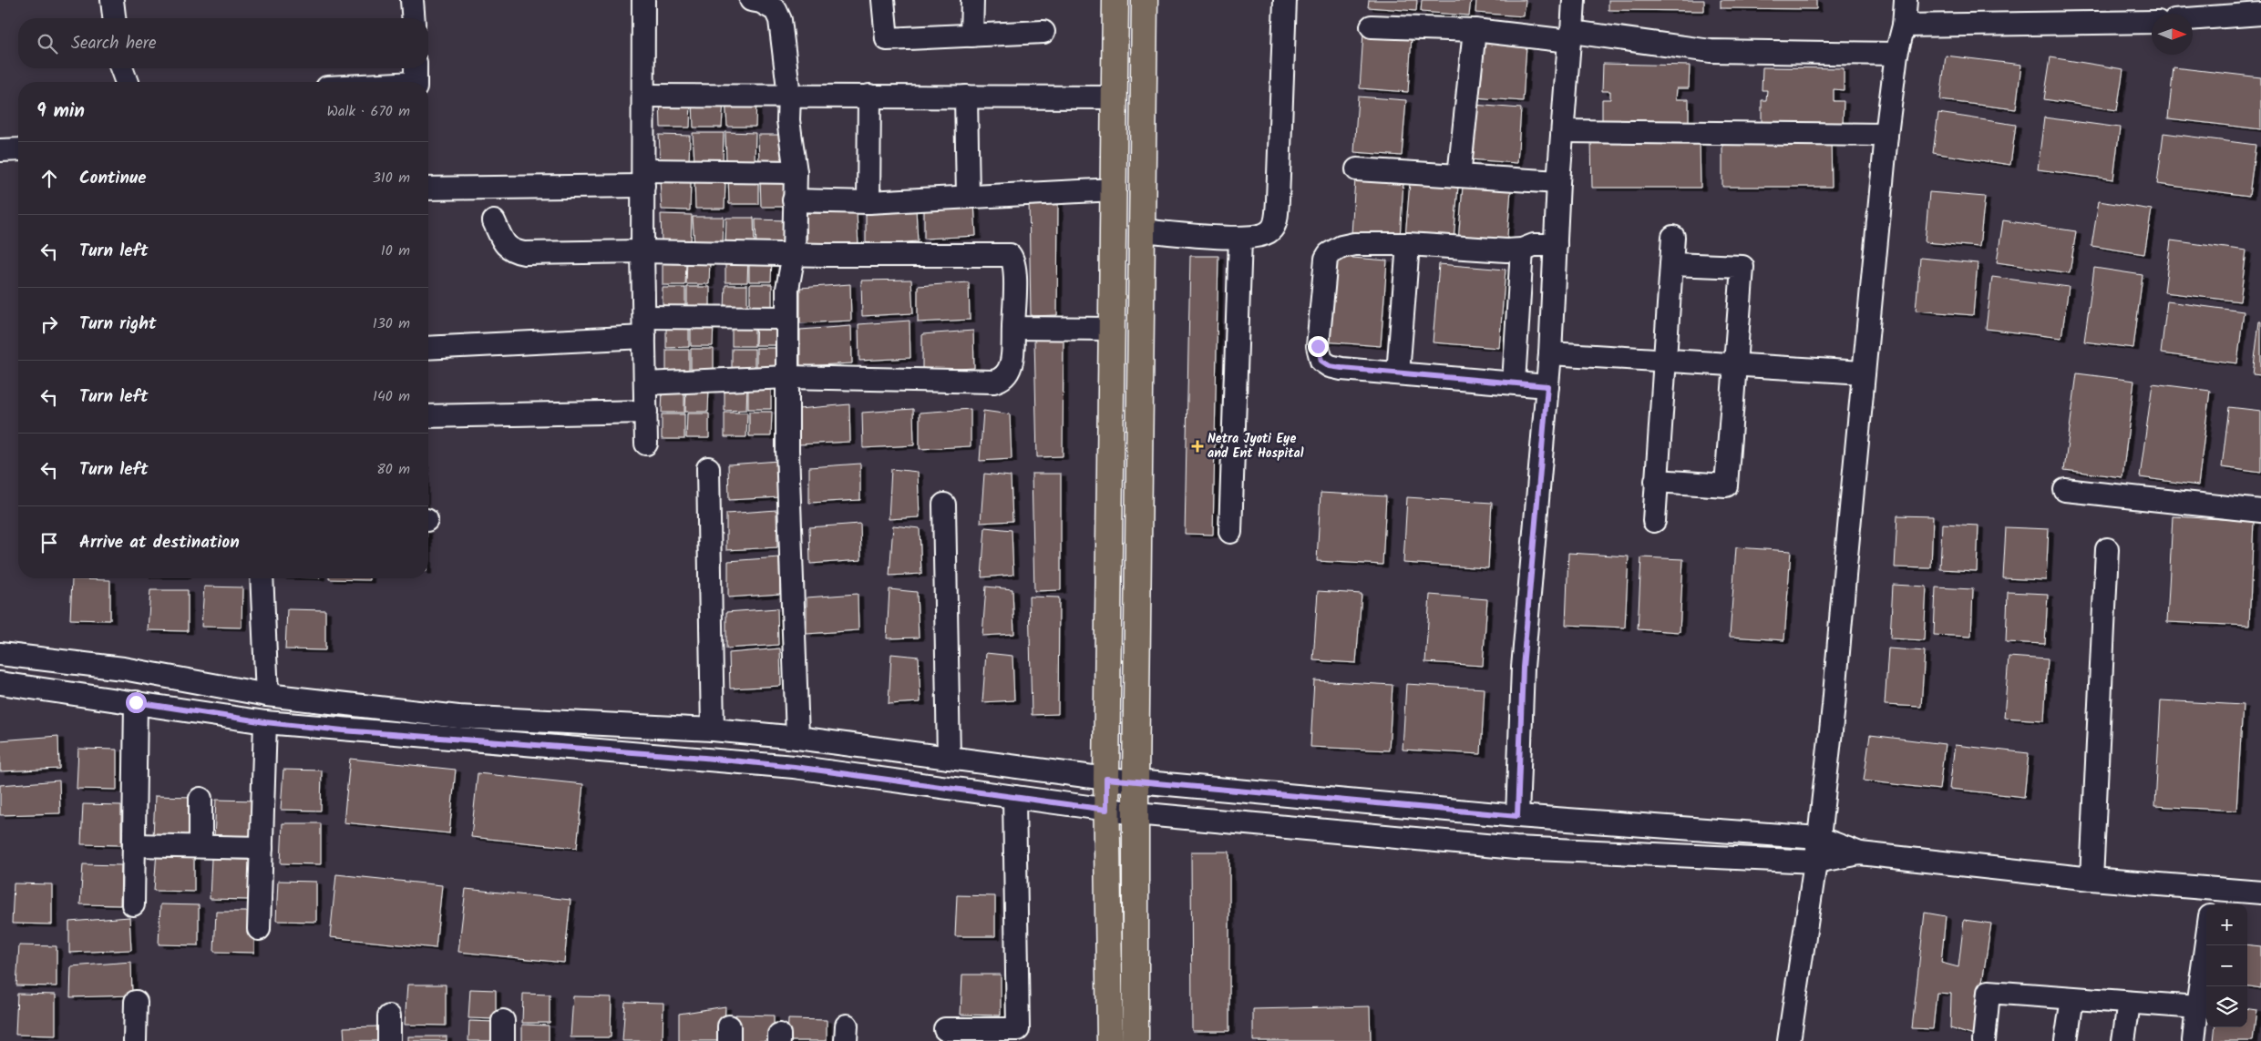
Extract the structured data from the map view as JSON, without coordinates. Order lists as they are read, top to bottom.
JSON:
{
  "places": {
    "health": ["Netra Jyoti Eye and Ent Hospital"]
  },
  "north": "right",
  "page": {
    "search": "Search here",
    "heading": ["9 min", "Walk · 670 m"],
    "list": [
      ["Continue", "310 m"],
      ["Turn left", "10 m"],
      ["Turn right", "130 m"],
      ["Turn left", "140 m"],
      ["Turn left", "80 m"],
      "Arrive at destination"
    ],
    "map_buttons": ["+", "−"]
  }
}
